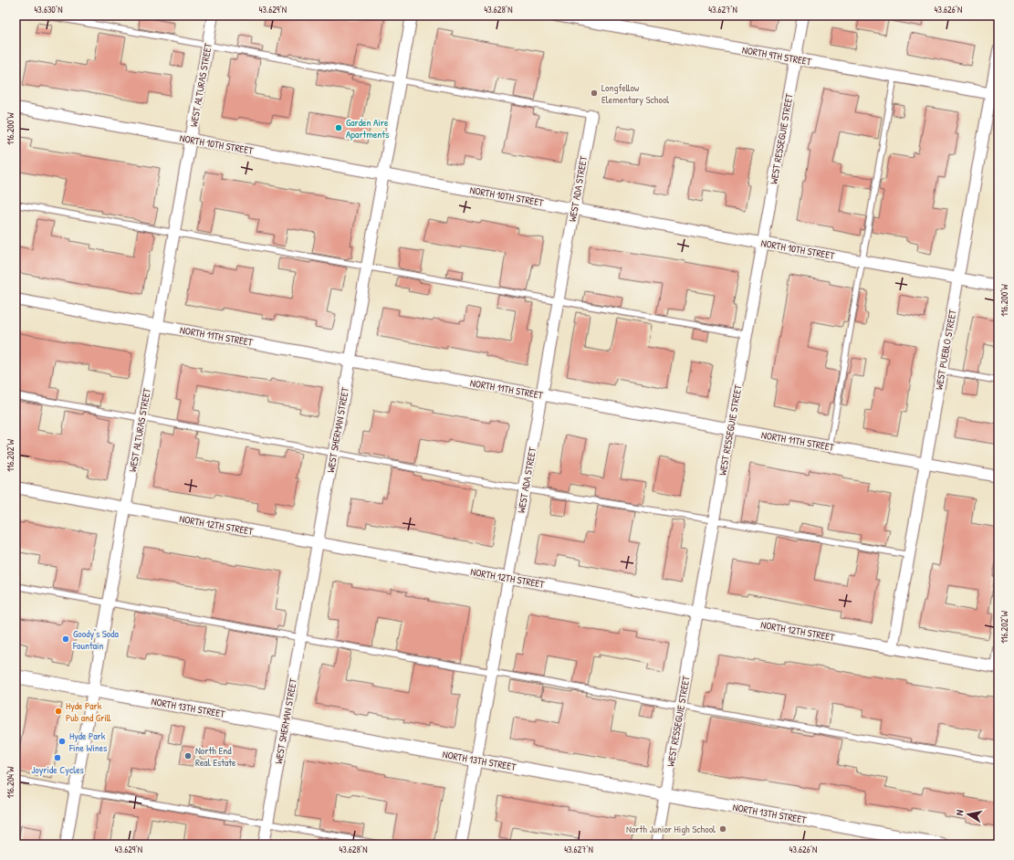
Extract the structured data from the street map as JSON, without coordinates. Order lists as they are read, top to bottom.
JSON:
{
  "streets": {
    "street": [
      "NORTH 9TH STREET",
      "WEST ALTURAS STREET",
      "WEST RESSEGUIE STREET",
      "NORTH 10TH STREET",
      "WEST ADA STREET",
      "NORTH 11TH STREET",
      "WEST PUEBLO STREET",
      "WEST SHERMAN STREET",
      "NORTH 12TH STREET",
      "NORTH 13TH STREET"
    ]
  },
  "crossings": [
    ["NORTH 9TH STREET", "WEST RESSEGUIE STREET"],
    ["NORTH 9TH STREET", "WEST PUEBLO STREET"],
    ["WEST ALTURAS STREET", "NORTH 10TH STREET"],
    ["WEST ALTURAS STREET", "NORTH 11TH STREET"],
    ["WEST ALTURAS STREET", "NORTH 12TH STREET"],
    ["WEST ALTURAS STREET", "NORTH 13TH STREET"],
    ["WEST RESSEGUIE STREET", "NORTH 10TH STREET"],
    ["WEST RESSEGUIE STREET", "NORTH 11TH STREET"],
    ["WEST RESSEGUIE STREET", "NORTH 12TH STREET"],
    ["WEST RESSEGUIE STREET", "NORTH 13TH STREET"],
    ["NORTH 10TH STREET", "WEST ADA STREET"],
    ["NORTH 10TH STREET", "WEST PUEBLO STREET"],
    ["NORTH 10TH STREET", "WEST SHERMAN STREET"],
    ["WEST ADA STREET", "NORTH 11TH STREET"],
    ["WEST ADA STREET", "NORTH 12TH STREET"],
    ["WEST ADA STREET", "NORTH 13TH STREET"],
    ["NORTH 11TH STREET", "WEST PUEBLO STREET"],
    ["NORTH 11TH STREET", "WEST SHERMAN STREET"],
    ["WEST PUEBLO STREET", "NORTH 12TH STREET"],
    ["WEST SHERMAN STREET", "NORTH 12TH STREET"],
    ["WEST SHERMAN STREET", "NORTH 13TH STREET"]
  ],
  "places": [
    "Longfellow Elementary School",
    "Garden Aire Apartments",
    "Goody's Soda Fountain",
    "Hyde Park Pub and Grill",
    "Hyde Park Fine Wines",
    "North End Real Estate",
    "Joyride Cycles",
    "North Junior High School"
  ],
  "north": "left",
  "coordinates": [
    "43.630°N",
    "43.629°N",
    "43.628°N",
    "43.627°N",
    "43.626°N",
    "116.200°W",
    "116.202°W",
    "116.204°W"
  ]
}
